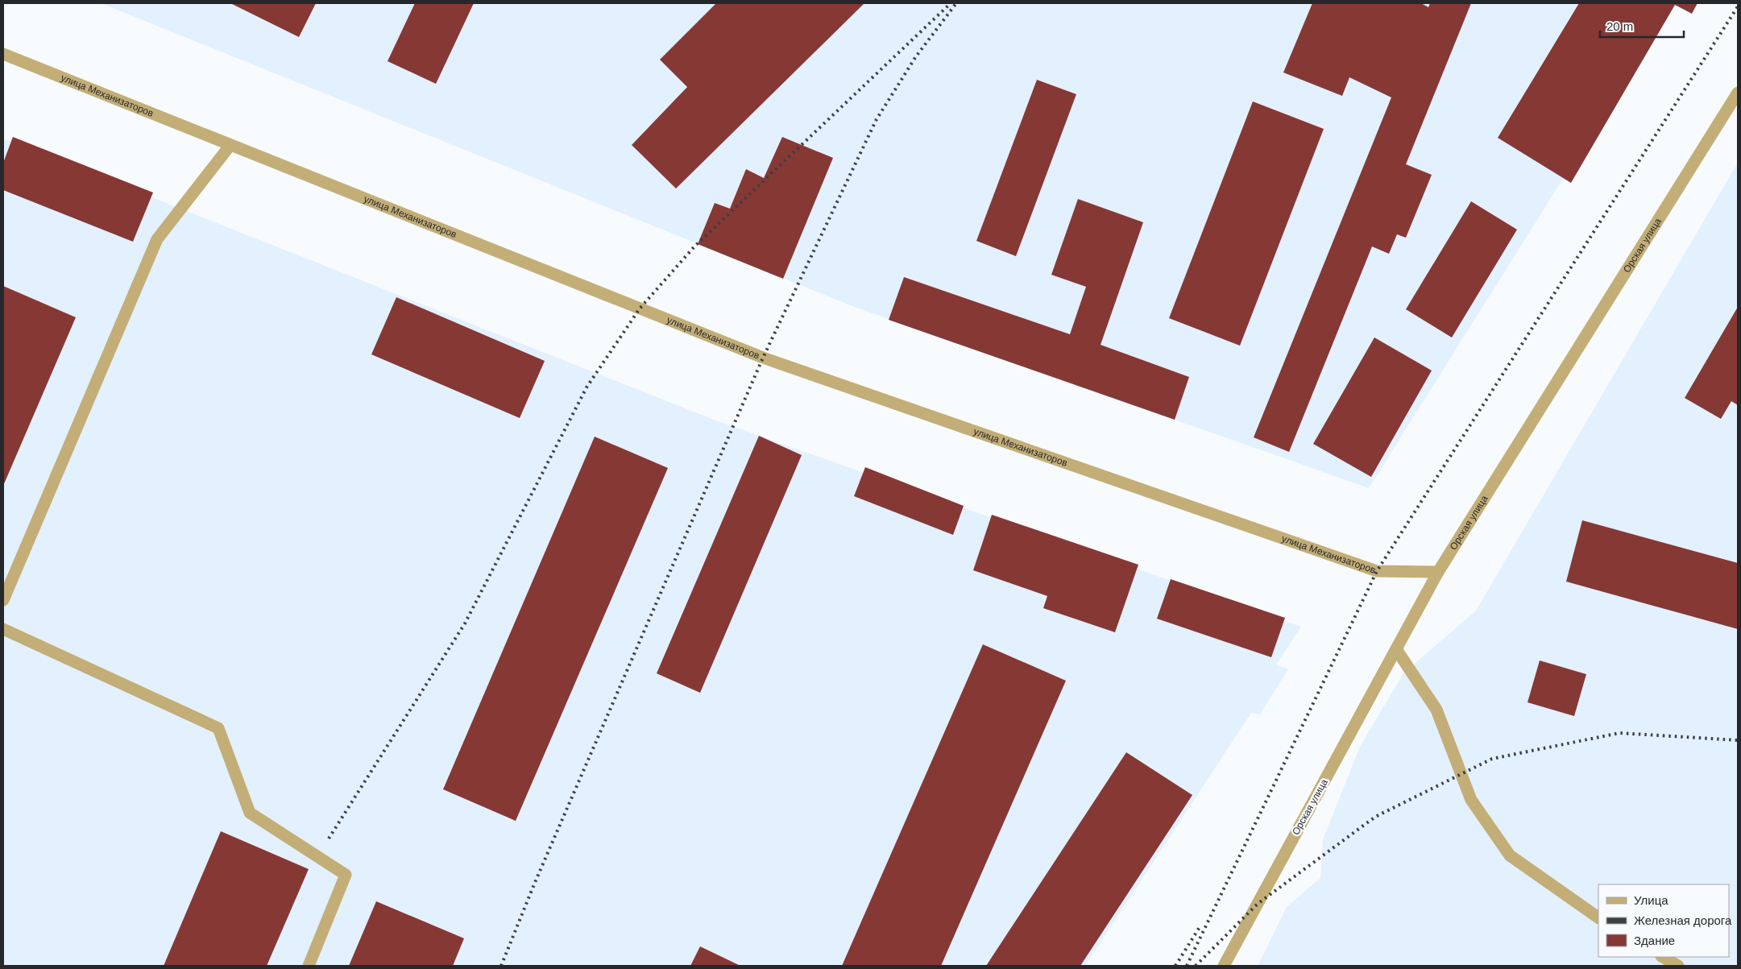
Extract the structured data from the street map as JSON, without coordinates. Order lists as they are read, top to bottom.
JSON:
{
  "streets": {
    "street": ["улица Механизаторов", "Орская улица"]
  },
  "crossings": [
    ["улица Механизаторов", "Орская улица"]
  ],
  "legend": ["Улица", "Железная дорога", "Здание"],
  "scale_bar": "20 m"
}
